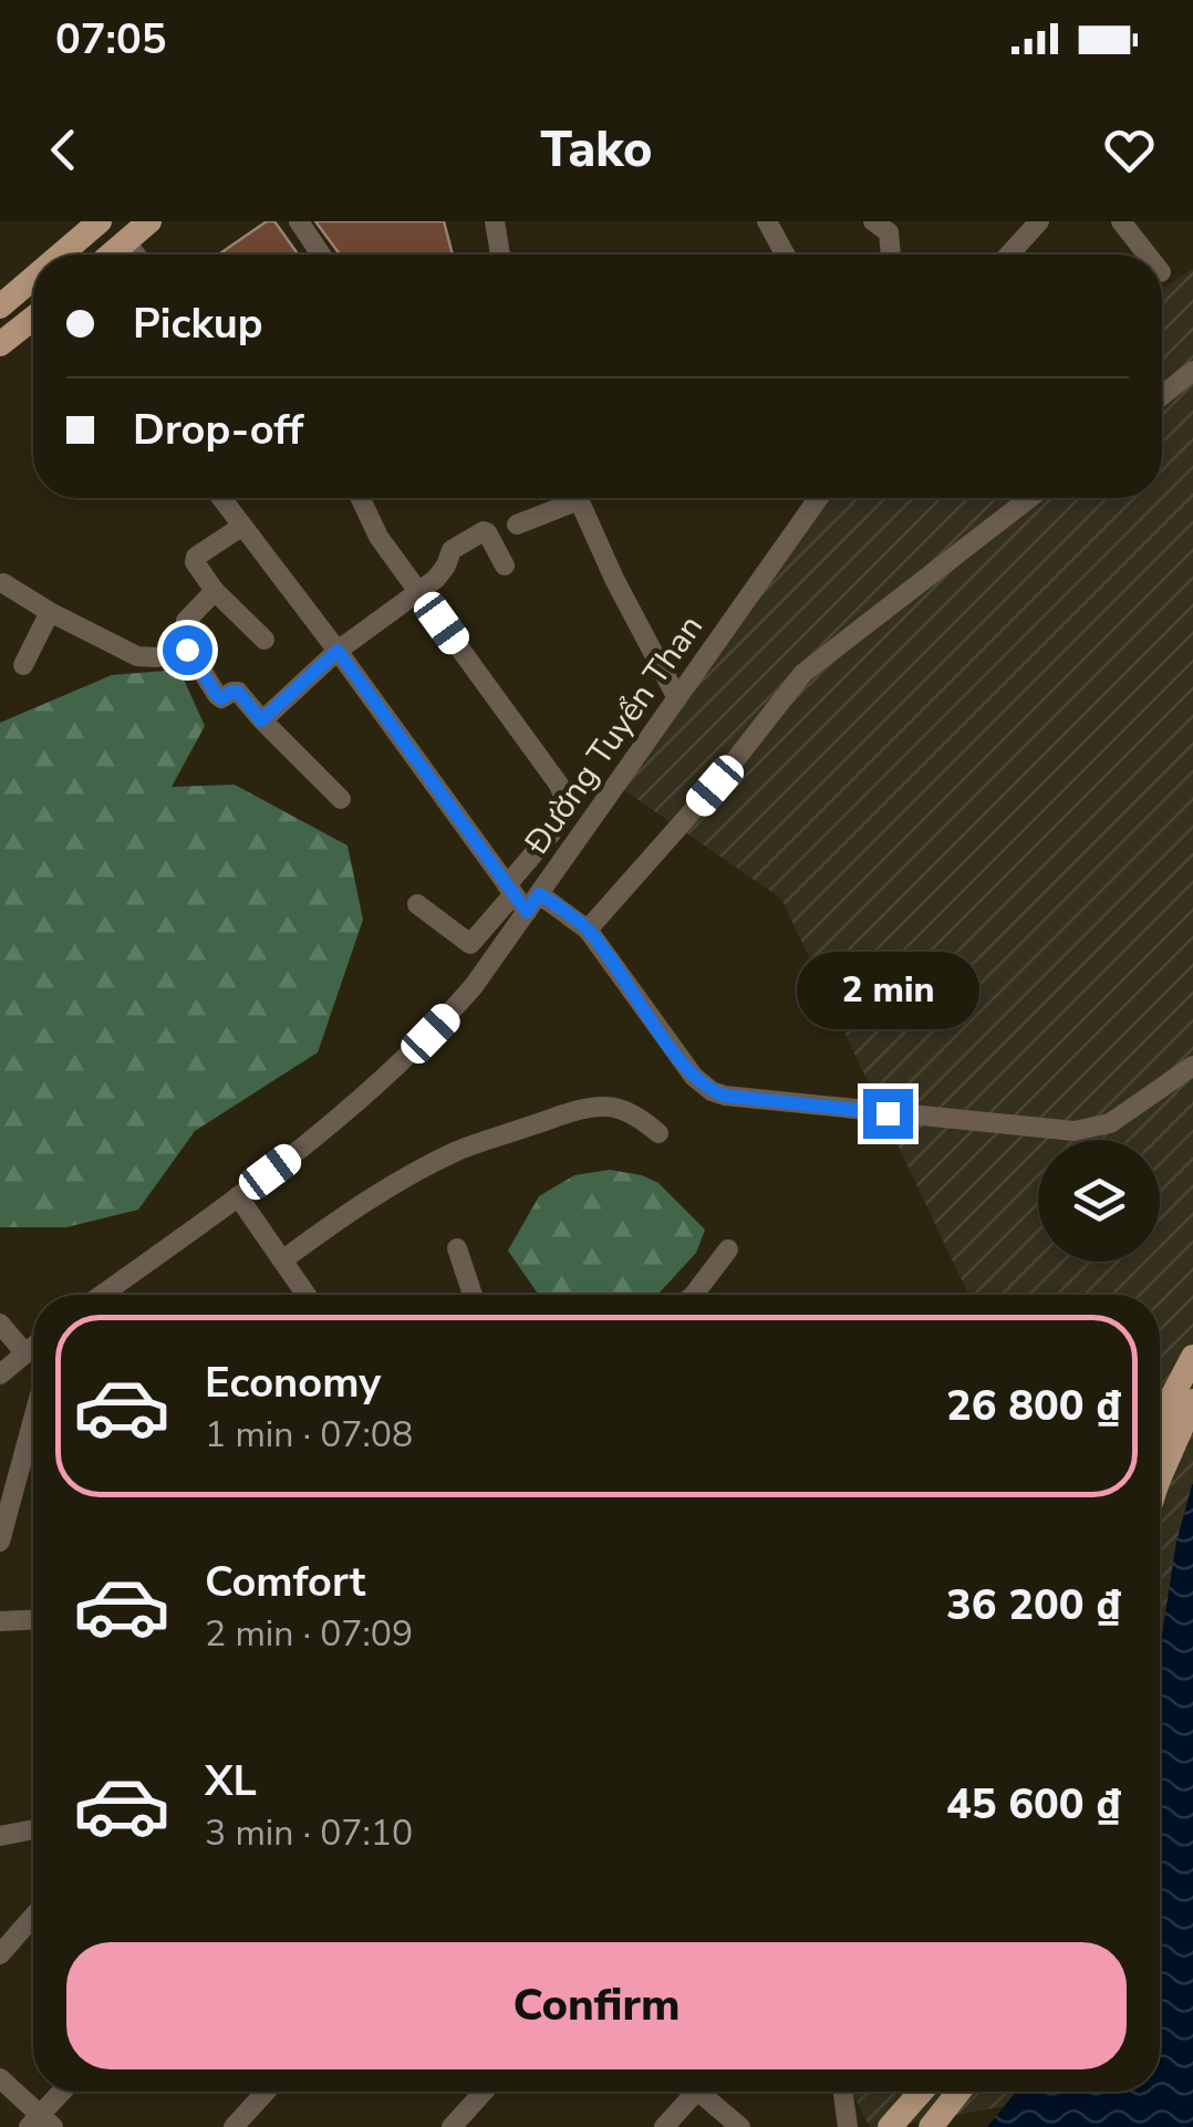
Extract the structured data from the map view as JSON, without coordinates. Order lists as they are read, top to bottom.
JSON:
{
  "streets": {
    "street": ["Đường Tuyển Than"]
  },
  "page": {
    "status": "07:05",
    "header": "Tako",
    "banner": ["Pickup", "Drop-off"],
    "bubble": "2 min",
    "list": [
      {
        "name": "Economy",
        "note": "1 min · 07:08",
        "value": "26 800 ₫"
      },
      {
        "name": "Comfort",
        "note": "2 min · 07:09",
        "value": "36 200 ₫"
      },
      {
        "name": "XL",
        "note": "3 min · 07:10",
        "value": "45 600 ₫"
      }
    ],
    "buttons": "Confirm"
  }
}
